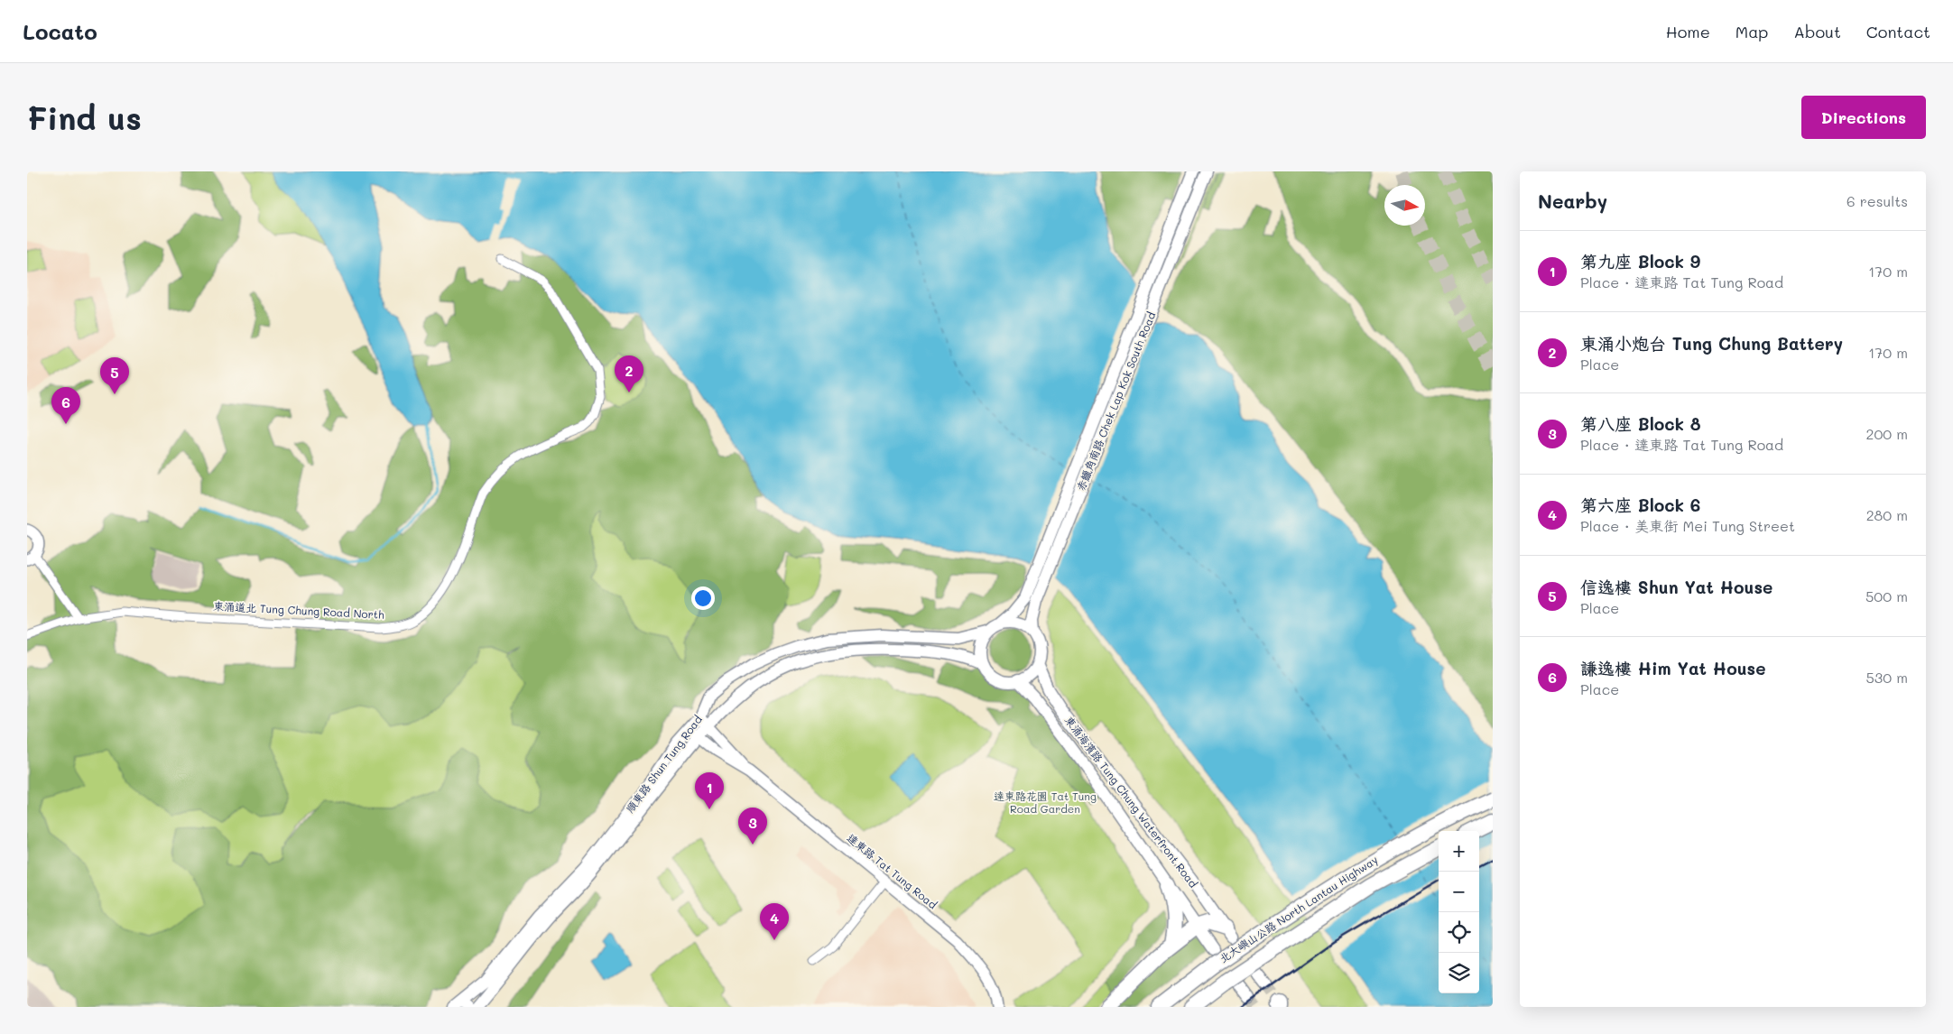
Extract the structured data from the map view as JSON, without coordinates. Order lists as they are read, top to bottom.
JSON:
{
  "streets": {
    "highway": ["北大嶼山公路 North Lantau Highway"],
    "main road": ["赤鱲角南路 Chek Lap Kok South Road", "順東路 Shun Tung Road", "東涌海濱路 Tung Chung Waterfront Road"],
    "street": ["東涌道北 Tung Chung Road North", "達東路 Tat Tung Road"]
  },
  "crossings": [
    ["赤鱲角南路 Chek Lap Kok South Road", "順東路 Shun Tung Road"],
    ["赤鱲角南路 Chek Lap Kok South Road", "東涌海濱路 Tung Chung Waterfront Road"],
    ["順東路 Shun Tung Road", "東涌海濱路 Tung Chung Waterfront Road"],
    ["順東路 Shun Tung Road", "達東路 Tat Tung Road"]
  ],
  "parks": ["達東路花園 Tat Tung Road Garden"],
  "north": "right",
  "page": {
    "header": "Locato",
    "nav": [
      "Home",
      "Map",
      "About",
      "Contact"
    ],
    "buttons": "Directions",
    "title": "Find us",
    "heading": ["Nearby", "6 results"],
    "list": [
      {
        "mark": "1",
        "name": "第九座 Block 9",
        "note": "Place · 達東路 Tat Tung Road",
        "value": "170 m"
      },
      {
        "mark": "2",
        "name": "東涌小炮台 Tung Chung Battery",
        "note": "Place",
        "value": "170 m"
      },
      {
        "mark": "3",
        "name": "第八座 Block 8",
        "note": "Place · 達東路 Tat Tung Road",
        "value": "200 m"
      },
      {
        "mark": "4",
        "name": "第六座 Block 6",
        "note": "Place · 美東街 Mei Tung Street",
        "value": "280 m"
      },
      {
        "mark": "5",
        "name": "信逸樓 Shun Yat House",
        "note": "Place",
        "value": "500 m"
      },
      {
        "mark": "6",
        "name": "謙逸樓 Him Yat House",
        "note": "Place",
        "value": "530 m"
      }
    ],
    "pins": [
      "2",
      "5",
      "6",
      "1",
      "3",
      "4"
    ],
    "map_buttons": ["+", "−"]
  }
}
